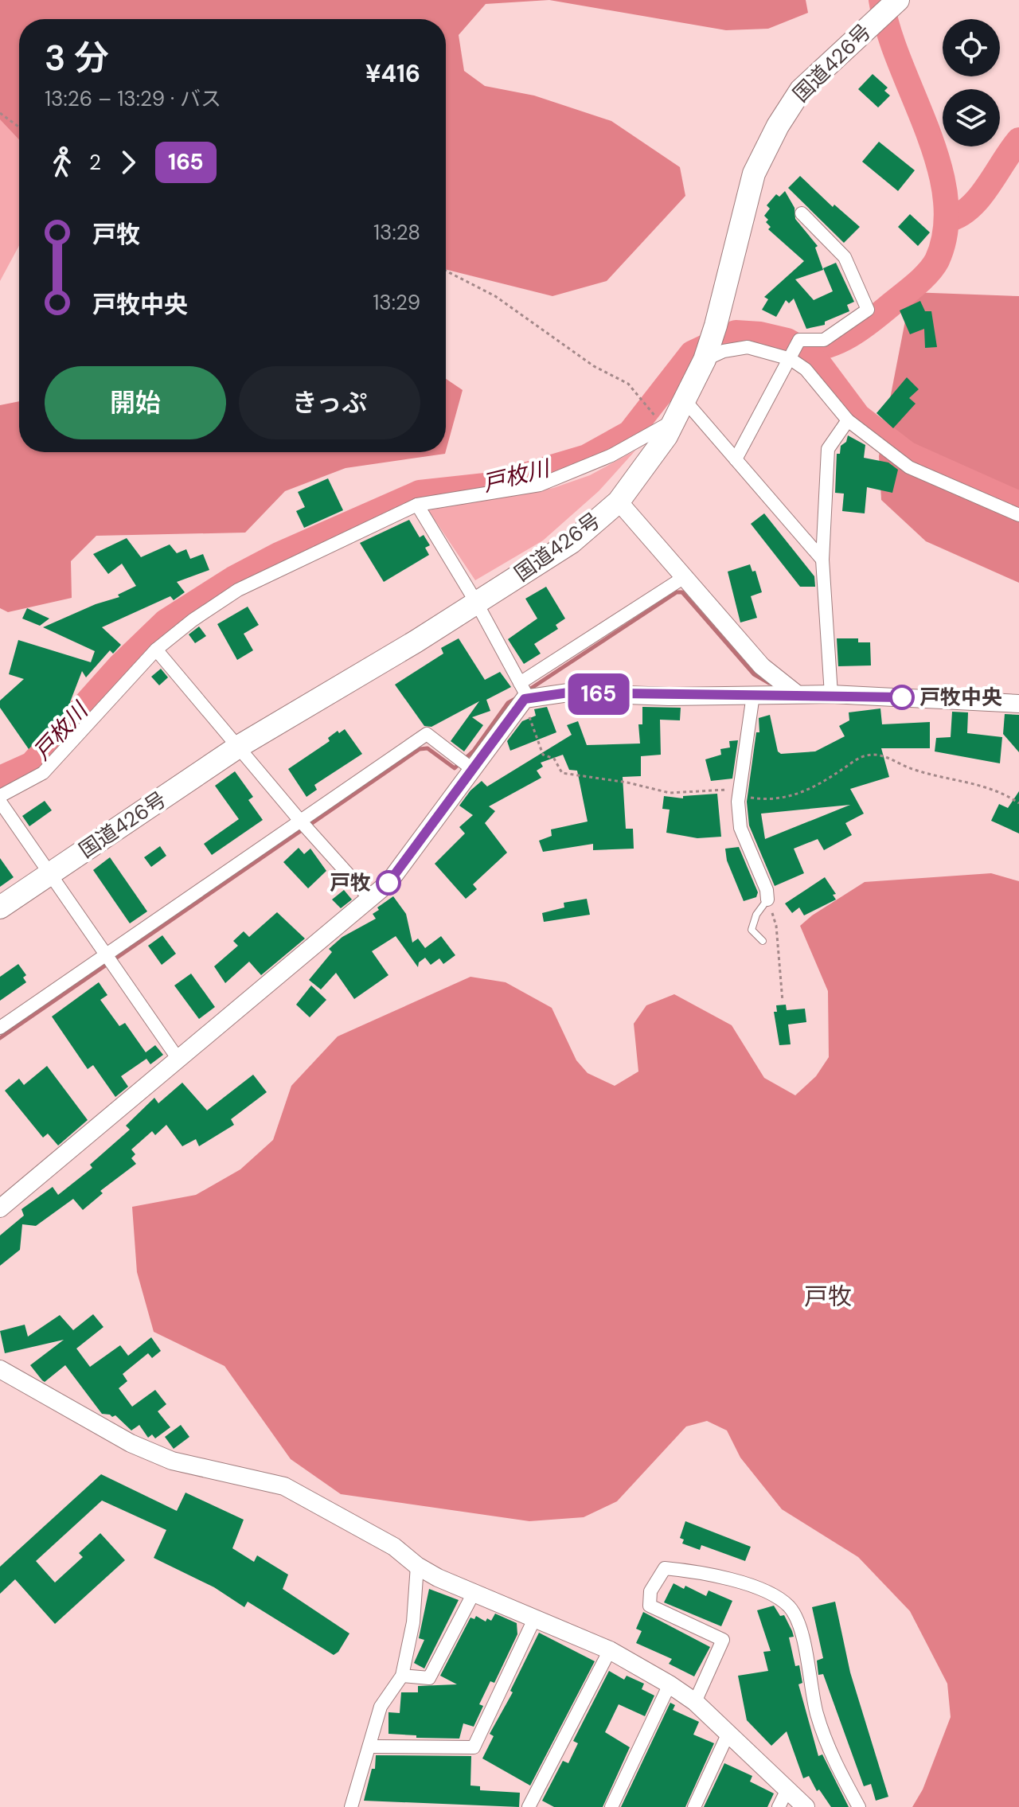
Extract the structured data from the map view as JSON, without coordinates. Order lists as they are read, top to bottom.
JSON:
{
  "streets": {
    "highway": ["国道426号"]
  },
  "districts": ["戸牧"],
  "water": ["戸枚川"],
  "places": ["戸牧中央", "戸牧"],
  "lines": ["bus line 165"],
  "page": {
    "on_map": "165",
    "heading": ["3 分", "13:26 – 13:29 · バス", "¥416"],
    "legs": ["2", "165"],
    "list": [
      {
        "name": "戸牧",
        "value": "13:28"
      },
      {
        "name": "戸牧中央",
        "value": "13:29"
      }
    ],
    "buttons": ["開始", "きっぷ"]
  }
}
